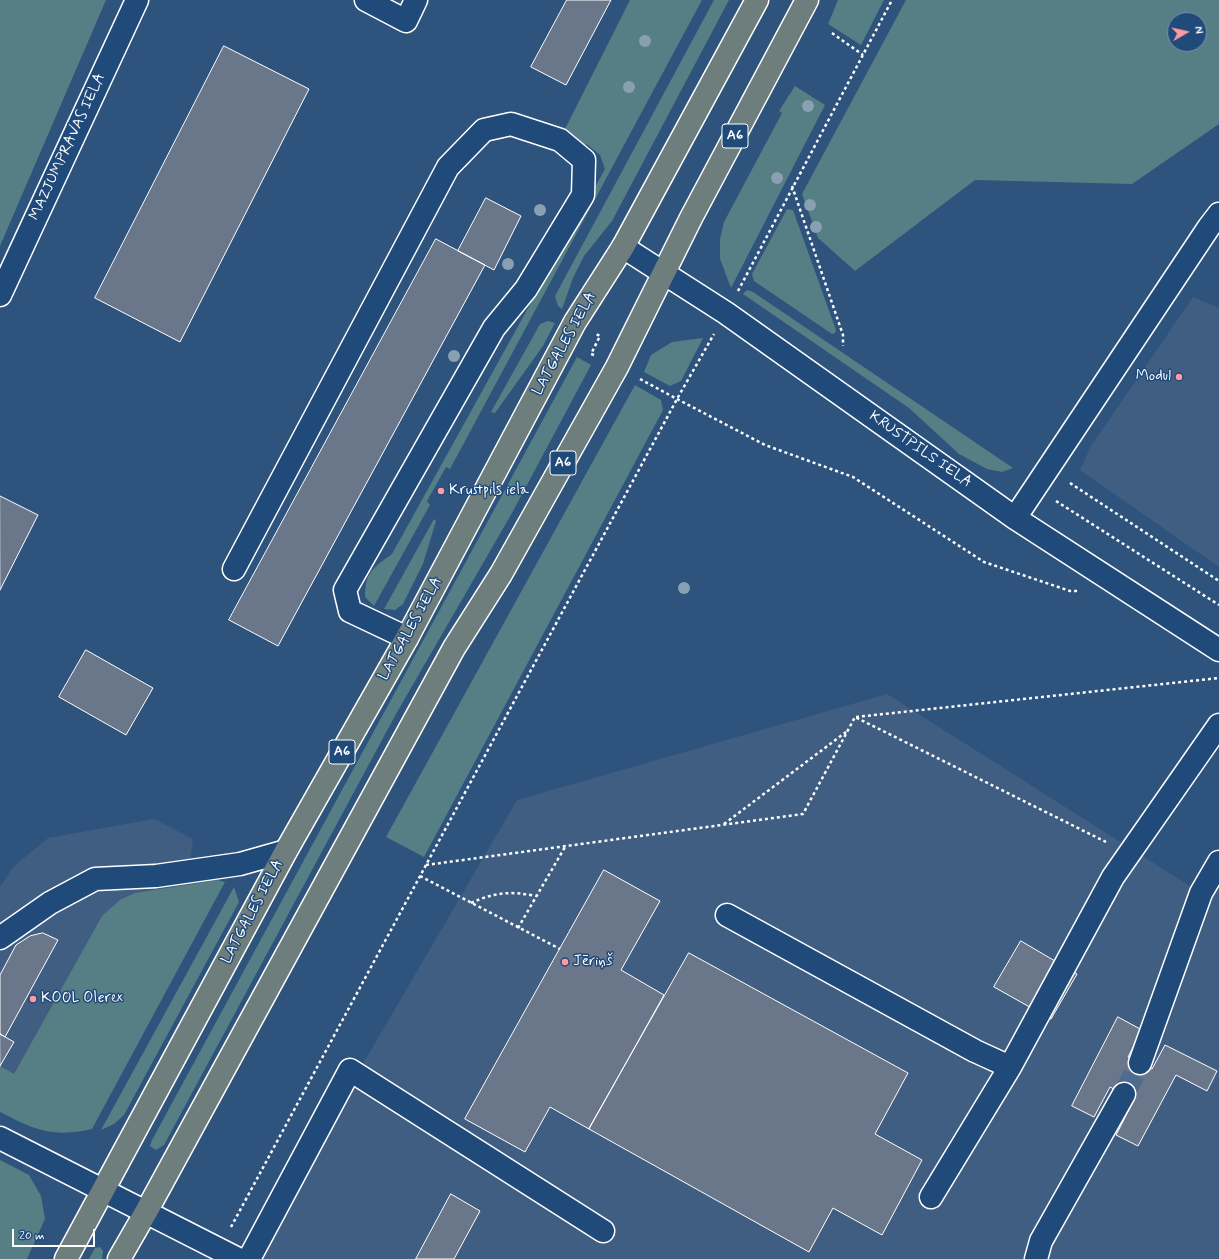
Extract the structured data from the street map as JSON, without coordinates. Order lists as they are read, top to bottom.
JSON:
{
  "streets": {
    "highway": ["A6", "LATGALES IELA"],
    "street": ["MAZJUMPRAVAS IELA", "KRUSTPILS IELA"]
  },
  "crossings": [
    ["A6", "KRUSTPILS IELA"],
    ["LATGALES IELA", "KRUSTPILS IELA"]
  ],
  "places": [
    "Modul",
    "Krustpils iela",
    "Jēriņš",
    "KOOL Olerex"
  ],
  "scale_bar": "20 m",
  "north": "right"
}
